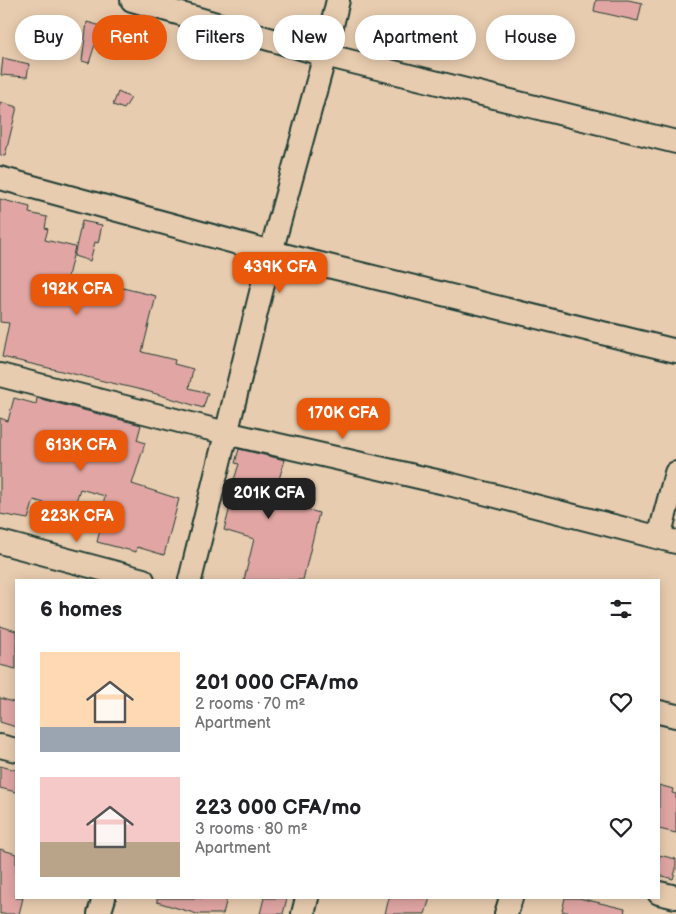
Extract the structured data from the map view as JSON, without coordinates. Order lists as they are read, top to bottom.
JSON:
{
  "page": {
    "chip": [
      "Buy",
      "Rent",
      "Filters",
      "New",
      "Apartment",
      "House"
    ],
    "price": [
      "439K CFA",
      "192K CFA",
      "170K CFA",
      "613K CFA",
      "201K CFA",
      "223K CFA"
    ],
    "heading": "6 homes",
    "list": [
      {
        "name": "201 000 CFA/mo",
        "note": "2 rooms · 70 m² · Apartment"
      },
      {
        "name": "223 000 CFA/mo",
        "note": "3 rooms · 80 m² · Apartment"
      }
    ]
  }
}
